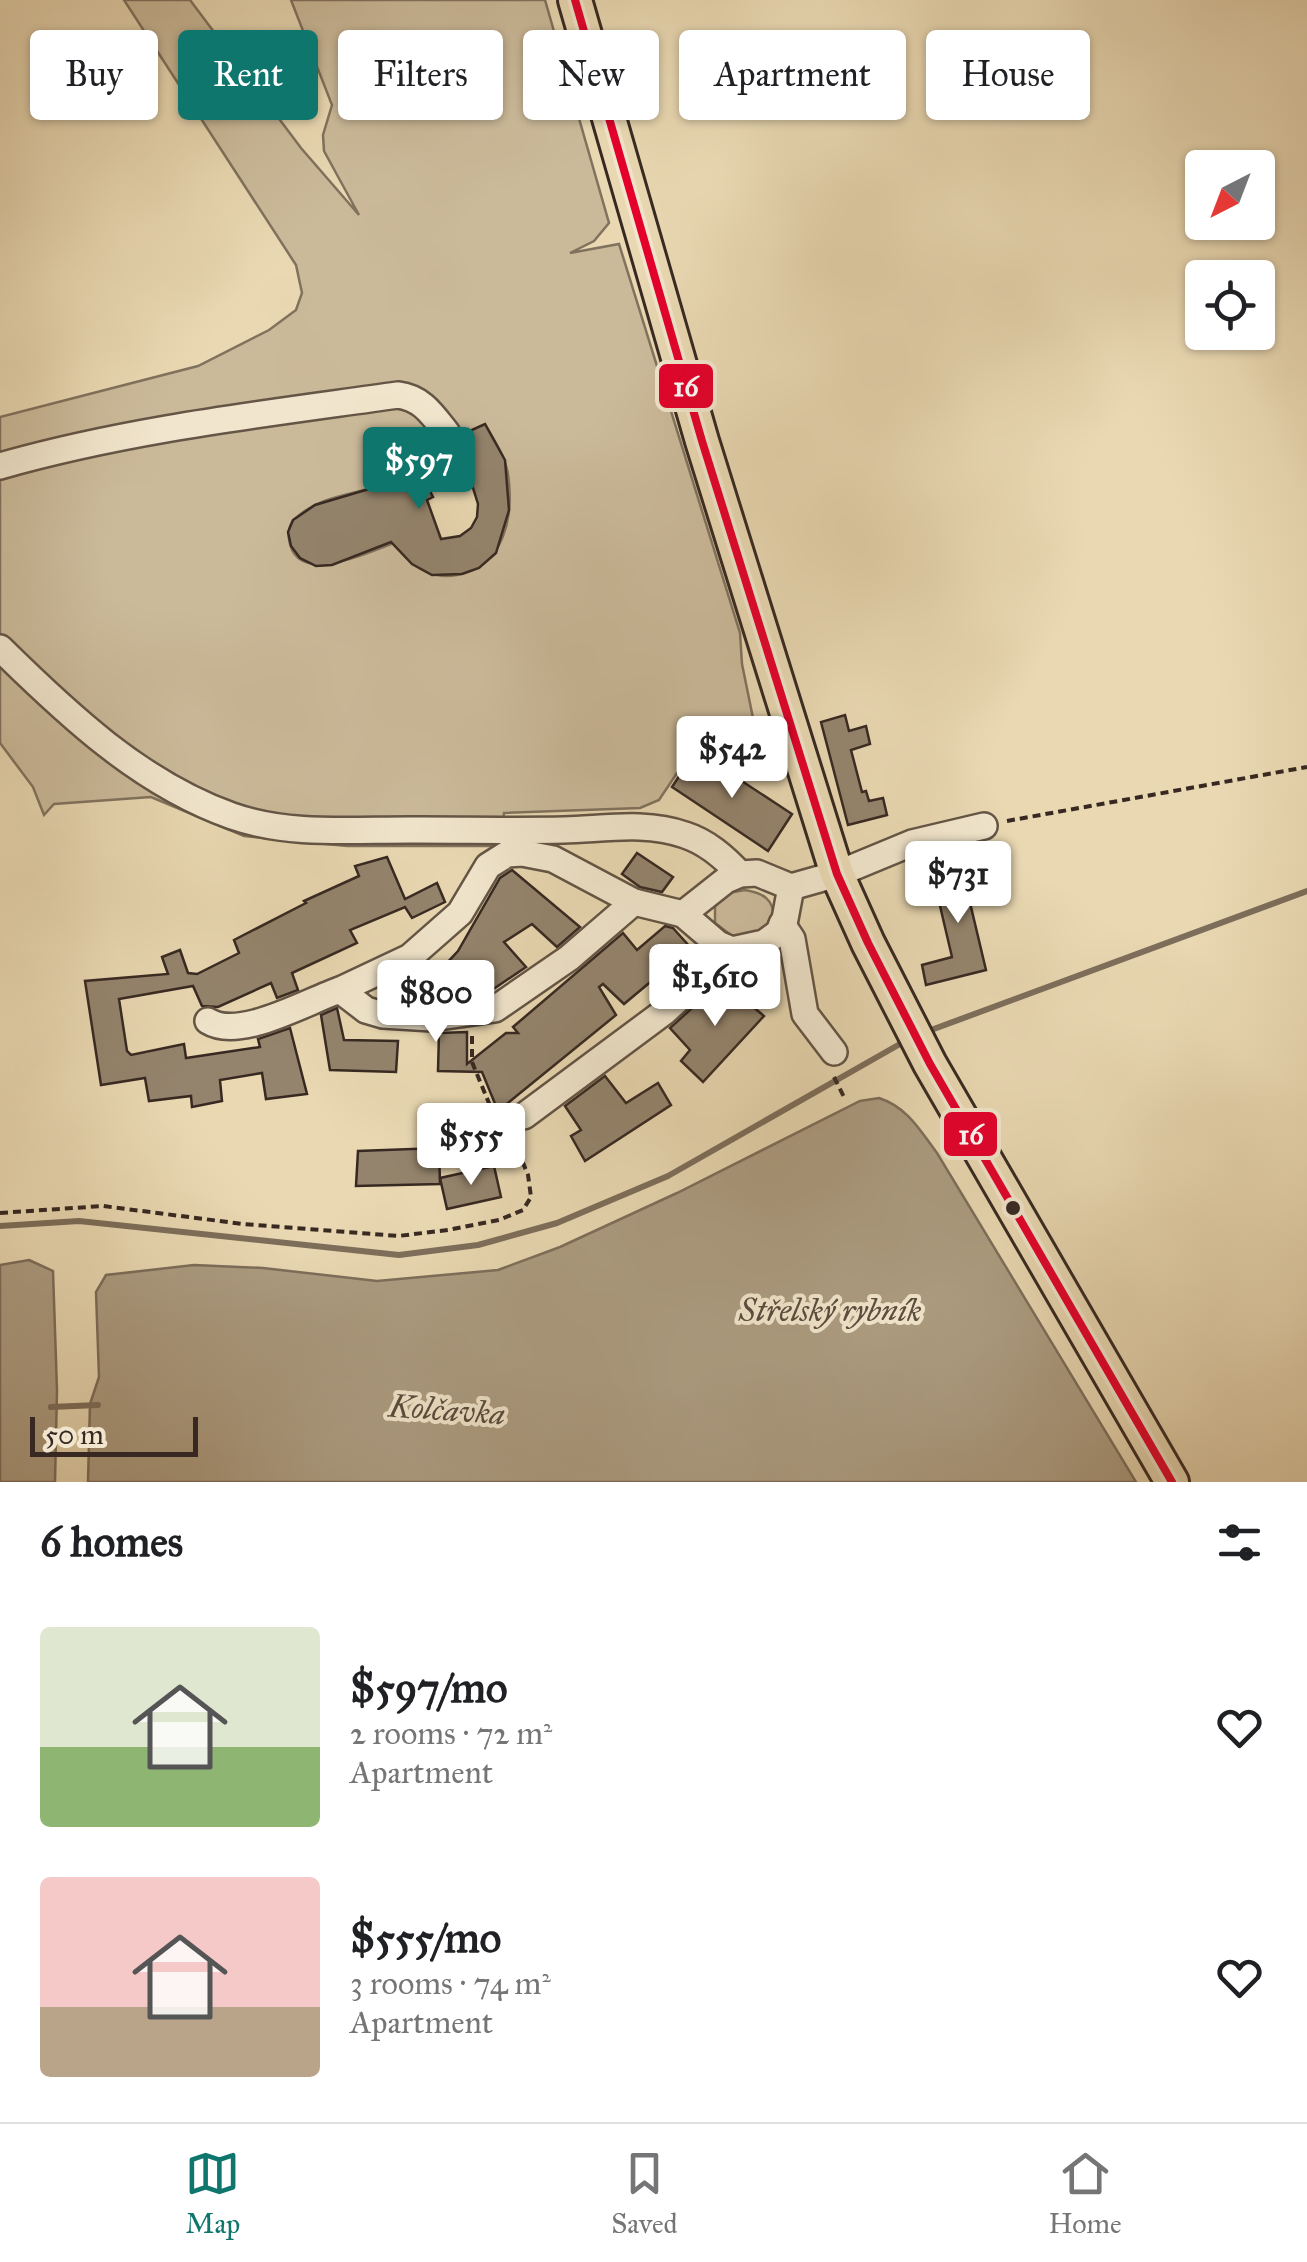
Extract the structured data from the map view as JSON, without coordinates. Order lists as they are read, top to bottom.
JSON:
{
  "water": ["Střelský rybník", "Kolčavka"],
  "lines": ["transit line 16"],
  "scale_bar": "50 m",
  "north": "bottom left",
  "page": {
    "chip": [
      "Buy",
      "Rent",
      "Filters",
      "New",
      "Apartment",
      "House"
    ],
    "price": [
      "$597",
      "$542",
      "$731",
      "$1,610",
      "$800",
      "$555"
    ],
    "scale": "50 m",
    "heading": "6 homes",
    "list": [
      {
        "name": "$597/mo",
        "note": "2 rooms · 72 m² · Apartment"
      },
      {
        "name": "$555/mo",
        "note": "3 rooms · 74 m² · Apartment"
      }
    ],
    "tabs": ["Map", "Saved", "Home"]
  }
}
